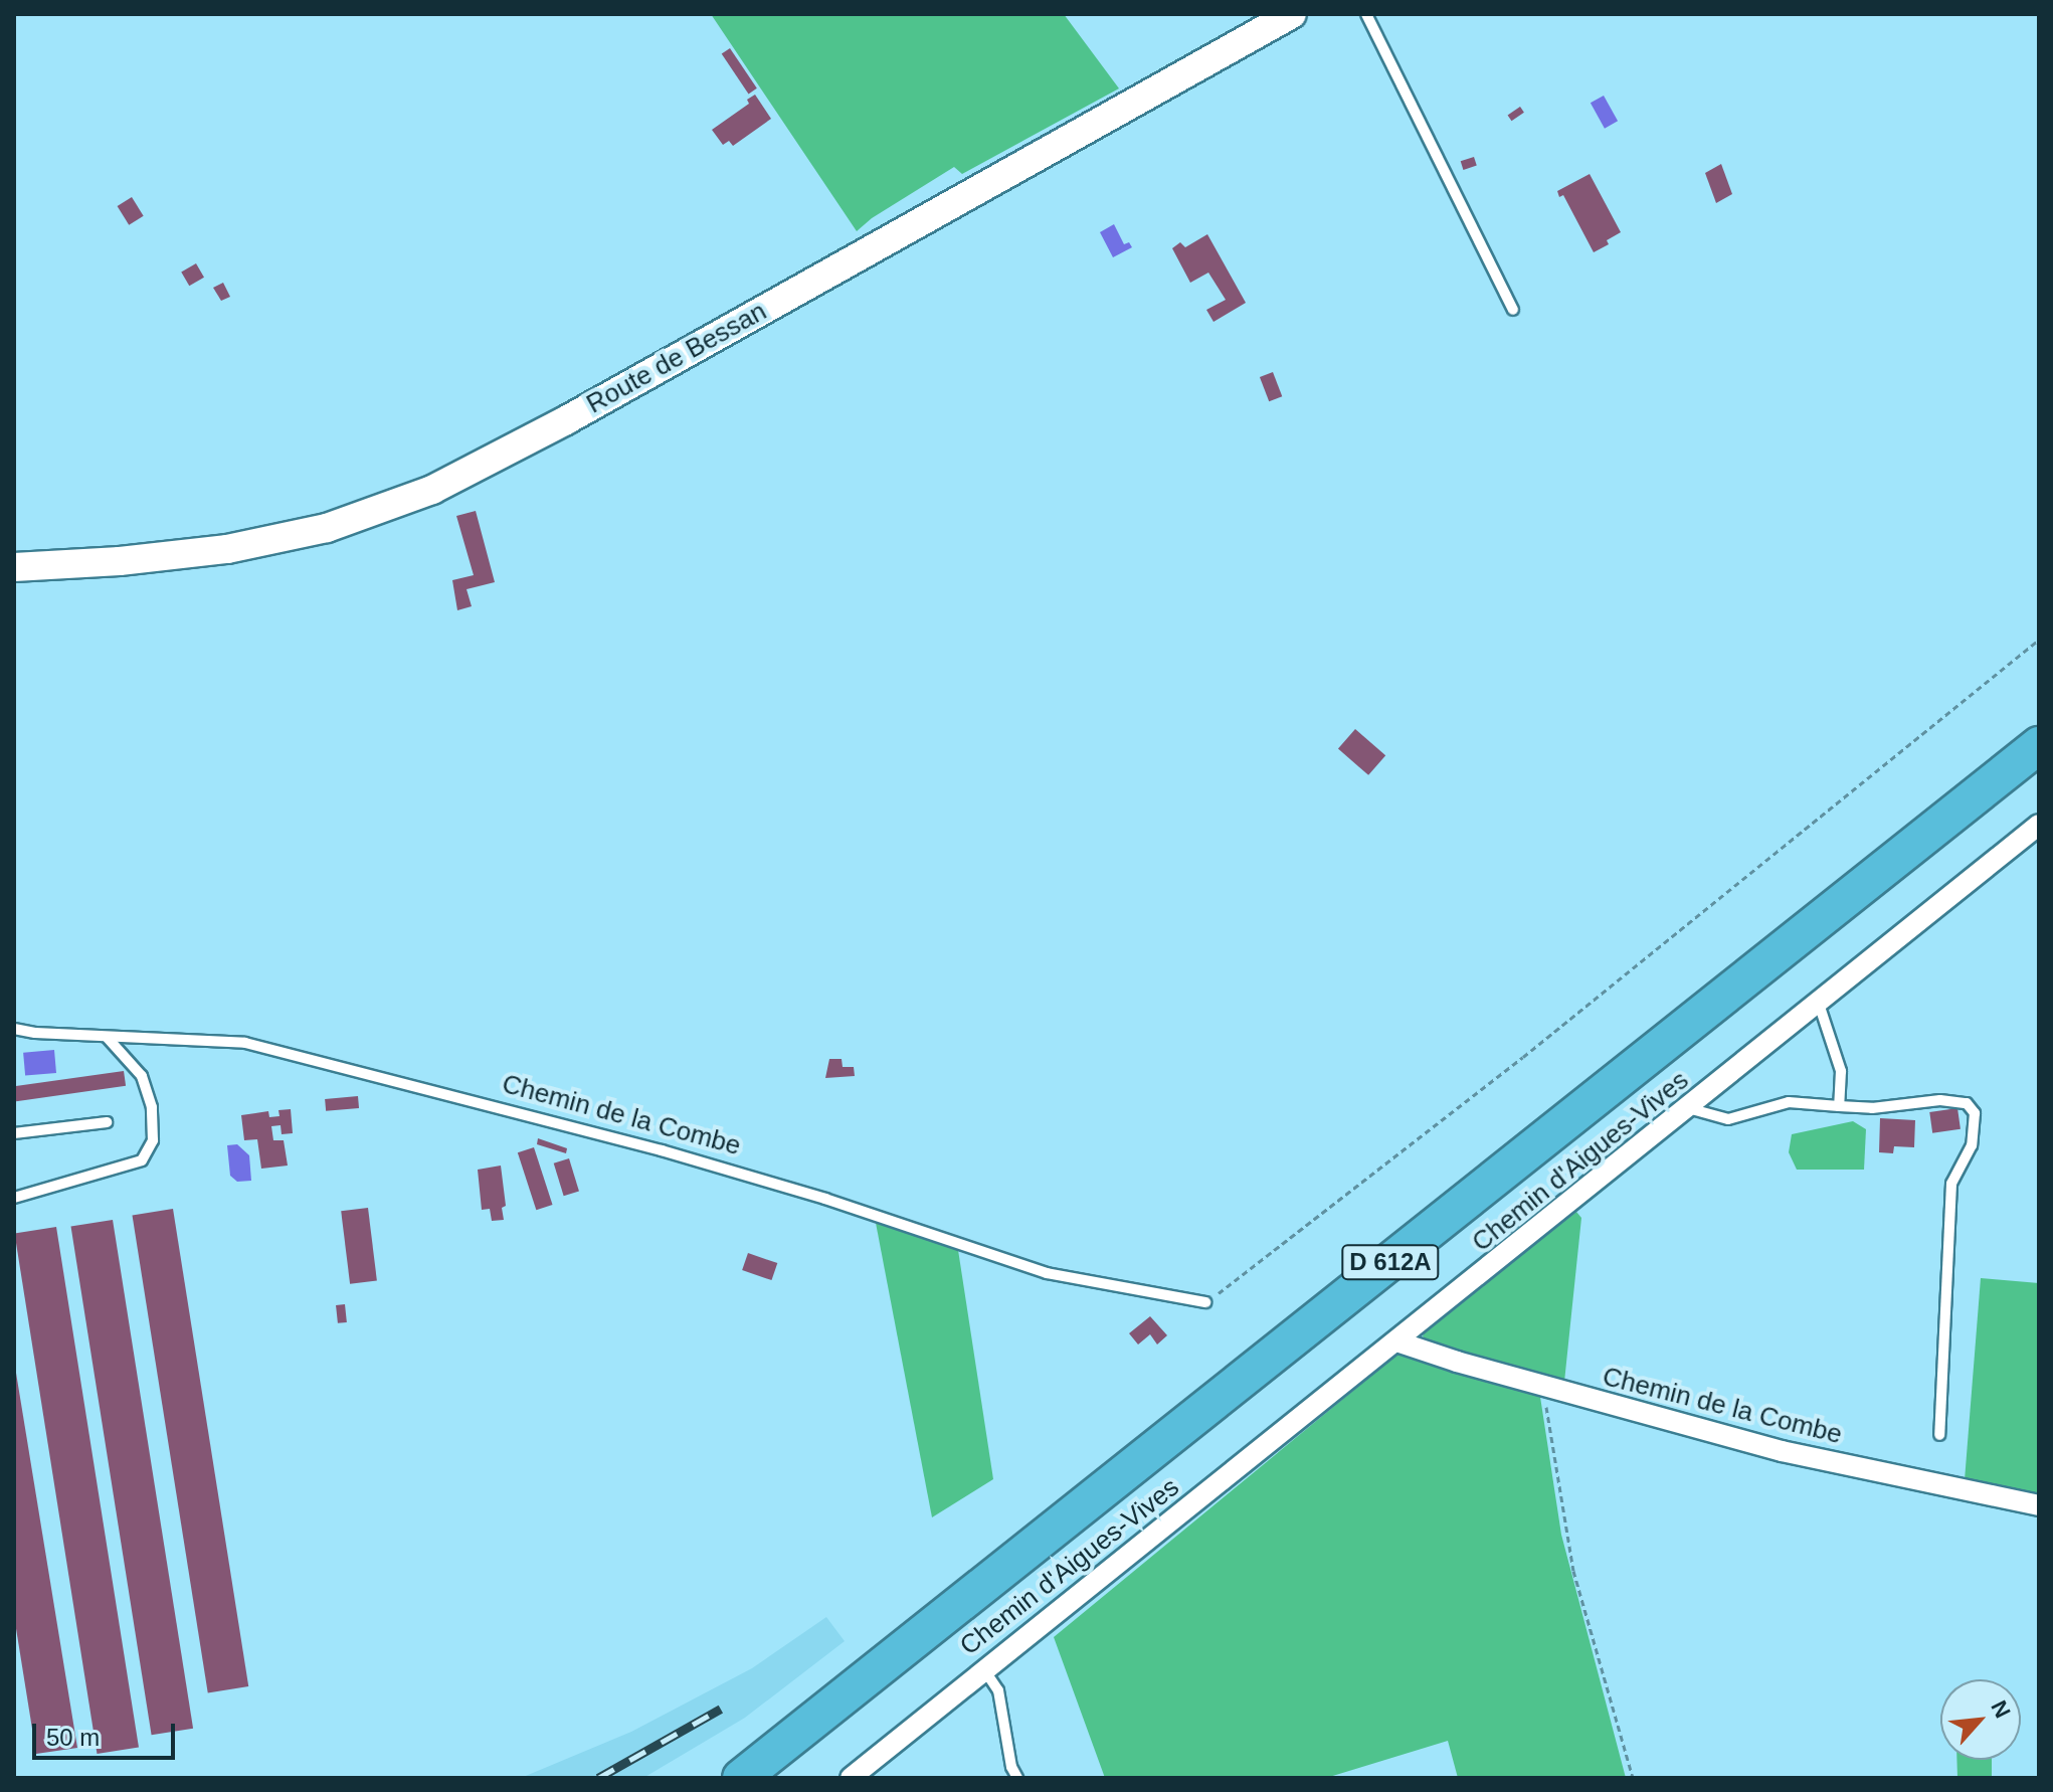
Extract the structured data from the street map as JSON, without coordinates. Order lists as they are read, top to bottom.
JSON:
{
  "streets": {
    "highway": ["D 612A"],
    "street": ["Route de Bessan", "Chemin de la Combe", "Chemin d'Aigues-Vives"]
  },
  "crossings": [
    ["Chemin de la Combe", "Chemin d'Aigues-Vives"]
  ],
  "scale_bar": "50 m",
  "north": "top right"
}
